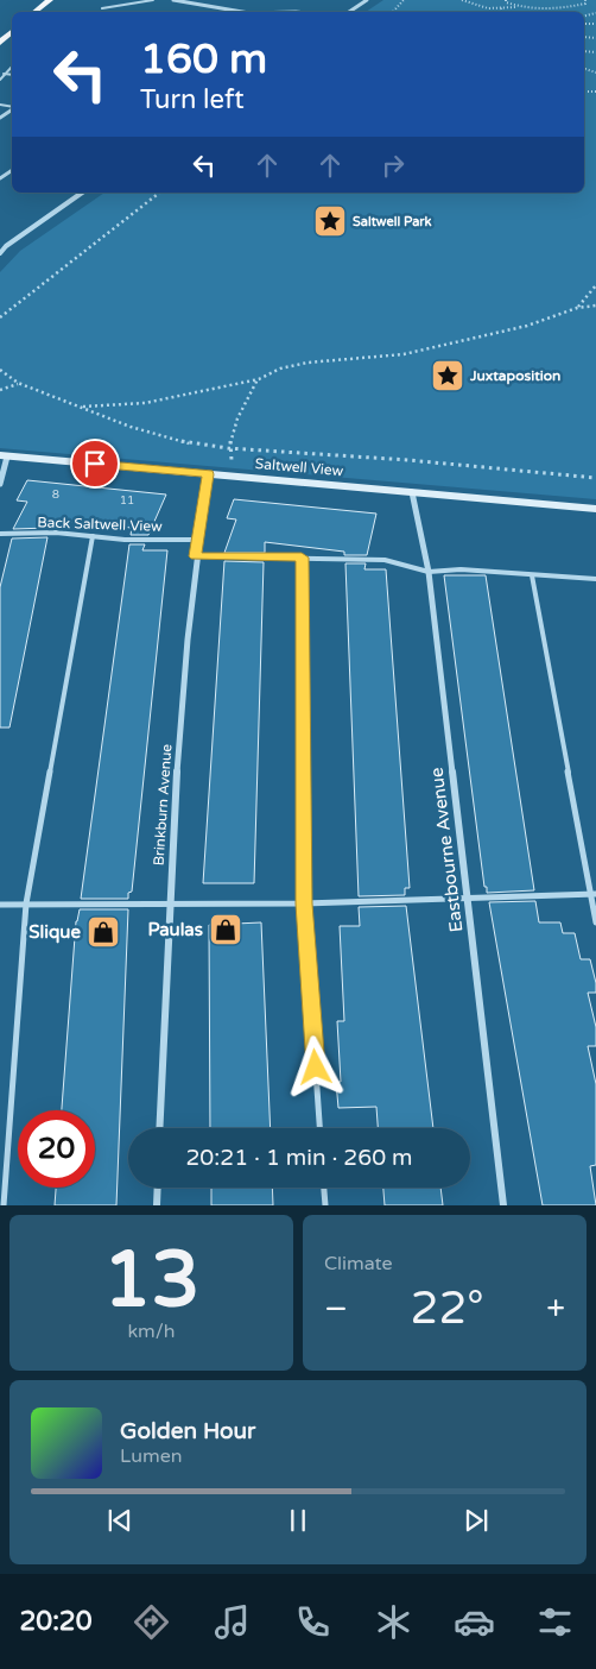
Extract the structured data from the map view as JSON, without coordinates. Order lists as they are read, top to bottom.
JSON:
{
  "streets": {
    "street": ["Saltwell View", "Brinkburn Avenue", "Eastbourne Avenue"],
    "lane": ["Back Saltwell View"]
  },
  "crossings": [
    ["Saltwell View", "Brinkburn Avenue"],
    ["Saltwell View", "Eastbourne Avenue"],
    ["Back Saltwell View", "Brinkburn Avenue"]
  ],
  "places": {
    "place": ["Saltwell Park", "Juxtaposition"],
    "shop": ["Paulas", "Slique"]
  },
  "house_numbers": ["8", "11"],
  "page": {
    "turn": ["160 m", "Turn left"],
    "limit": "20",
    "trip": "20:21 · 1 min · 260 m",
    "tile": [
      ["13", "km/h"],
      "Climate"
    ],
    "heat": ["−", "22°", "+"],
    "song": ["Golden Hour", "Lumen"],
    "tabs": "20:20"
  }
}
